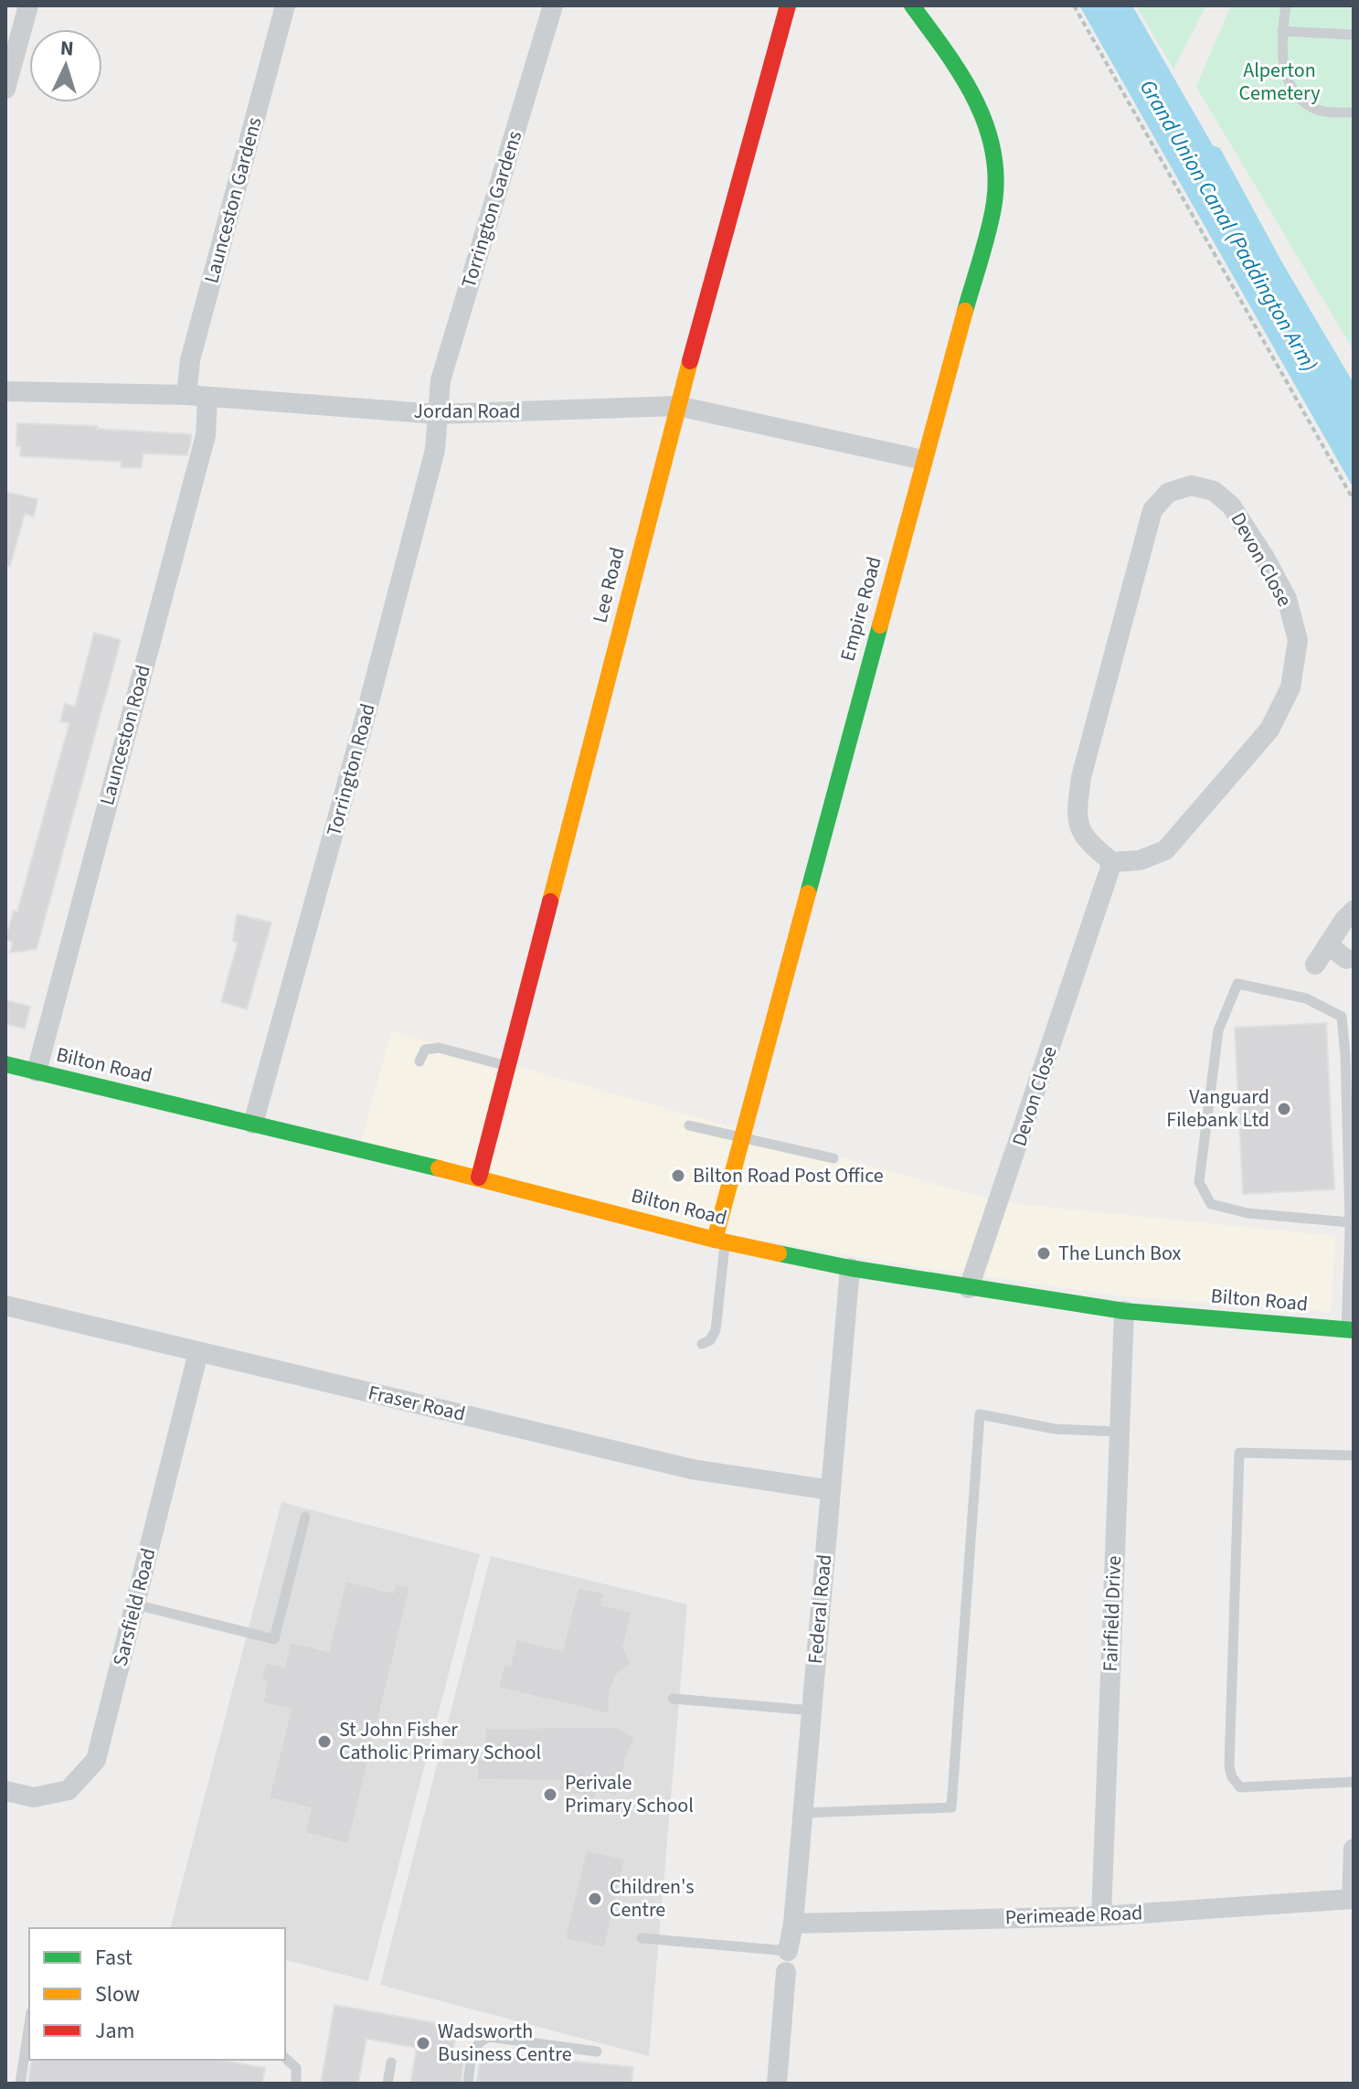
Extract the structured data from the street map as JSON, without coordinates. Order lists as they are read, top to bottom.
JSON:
{
  "streets": {
    "street": [
      "Launceston Gardens",
      "Torrington Gardens",
      "Jordan Road",
      "Devon Close",
      "Lee Road",
      "Empire Road",
      "Launceston Road",
      "Torrington Road",
      "Bilton Road",
      "Fraser Road",
      "Sarsfield Road",
      "Federal Road",
      "Fairfield Drive",
      "Perimeade Road"
    ]
  },
  "crossings": [
    ["Launceston Gardens", "Jordan Road"],
    ["Torrington Gardens", "Jordan Road"],
    ["Torrington Gardens", "Torrington Road"],
    ["Jordan Road", "Lee Road"],
    ["Jordan Road", "Empire Road"],
    ["Jordan Road", "Launceston Road"],
    ["Jordan Road", "Torrington Road"],
    ["Devon Close", "Bilton Road"],
    ["Lee Road", "Bilton Road"],
    ["Empire Road", "Bilton Road"],
    ["Launceston Road", "Bilton Road"],
    ["Torrington Road", "Bilton Road"],
    ["Bilton Road", "Federal Road"],
    ["Bilton Road", "Fairfield Drive"],
    ["Fraser Road", "Sarsfield Road"],
    ["Fraser Road", "Federal Road"],
    ["Federal Road", "Perimeade Road"],
    ["Fairfield Drive", "Perimeade Road"]
  ],
  "water": ["Grand Union Canal (Paddington Arm)"],
  "parks": ["Alperton Cemetery"],
  "places": [
    "Vanguard Filebank Ltd",
    "Bilton Road Post Office",
    "The Lunch Box",
    "St John Fisher Catholic Primary School",
    "Perivale Primary School",
    "Children's Centre",
    "Wadsworth Business Centre"
  ],
  "legend": ["Fast", "Slow", "Jam"],
  "north": "top"
}
